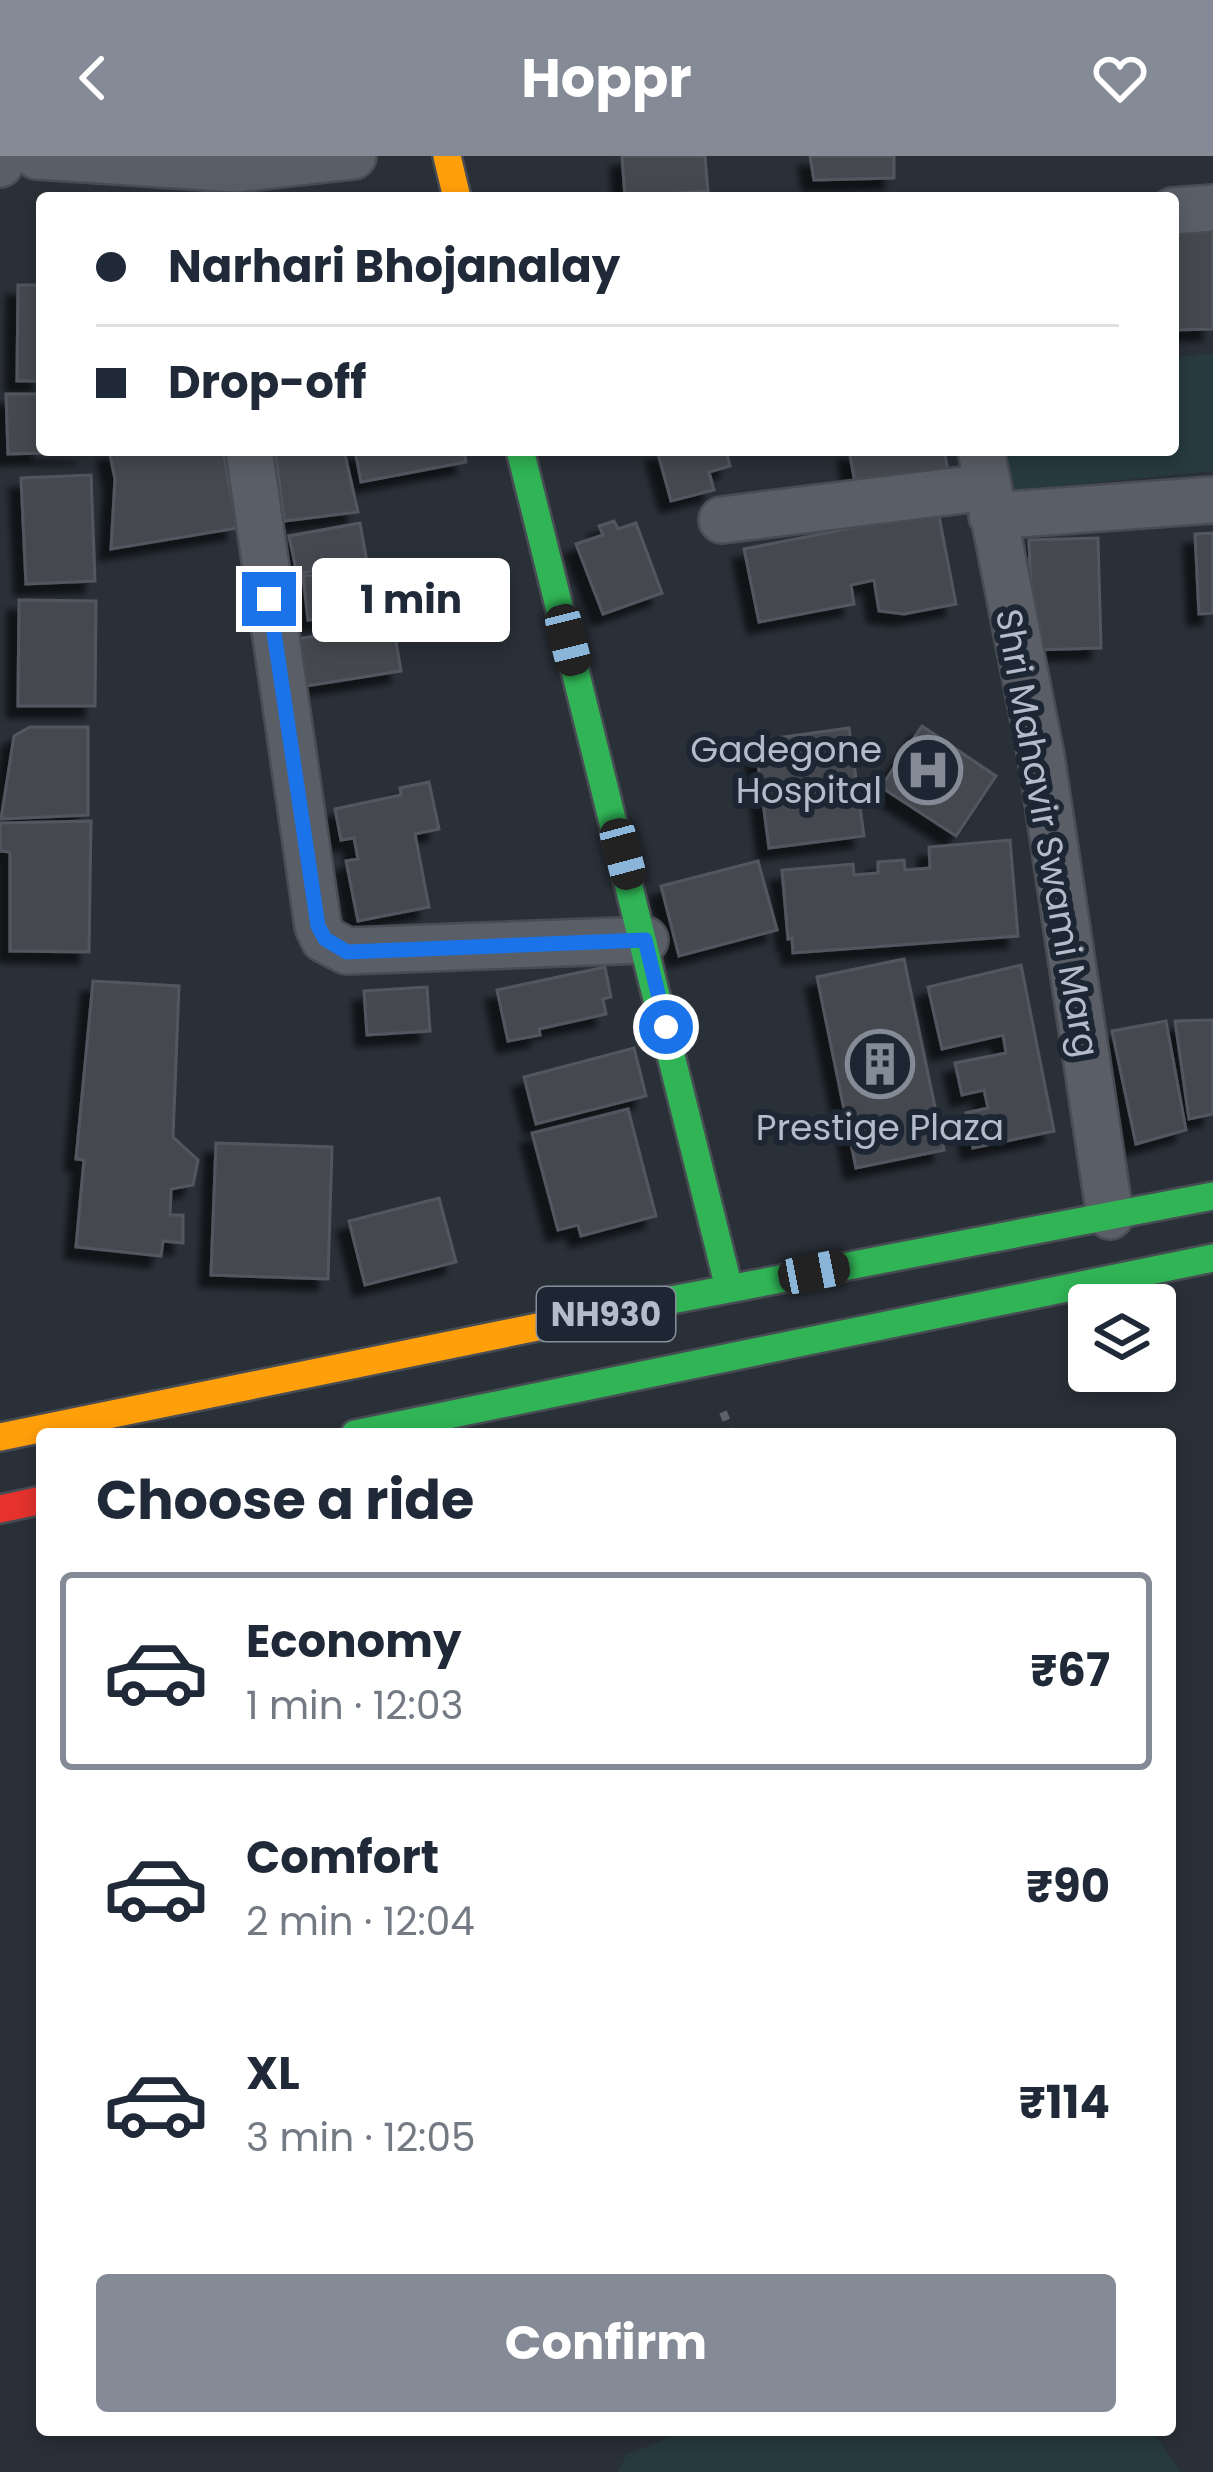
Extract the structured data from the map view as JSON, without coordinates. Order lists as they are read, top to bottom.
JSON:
{
  "streets": {
    "main road": ["NH930"],
    "street": ["Shri Mahavir Swami Marg"]
  },
  "crossings": [
    ["Shri Mahavir Swami Marg", "NH930"]
  ],
  "places": {
    "hospital": ["Gadegone Hospital"],
    "building": ["Prestige Plaza"]
  },
  "page": {
    "header": "Hoppr",
    "banner": ["Narhari Bhojanalay", "Drop-off"],
    "bubble": "1 min",
    "heading": "Choose a ride",
    "list": [
      {
        "name": "Economy",
        "note": "1 min · 12:03",
        "value": "₹67"
      },
      {
        "name": "Comfort",
        "note": "2 min · 12:04",
        "value": "₹90"
      },
      {
        "name": "XL",
        "note": "3 min · 12:05",
        "value": "₹114"
      }
    ],
    "buttons": "Confirm"
  }
}
